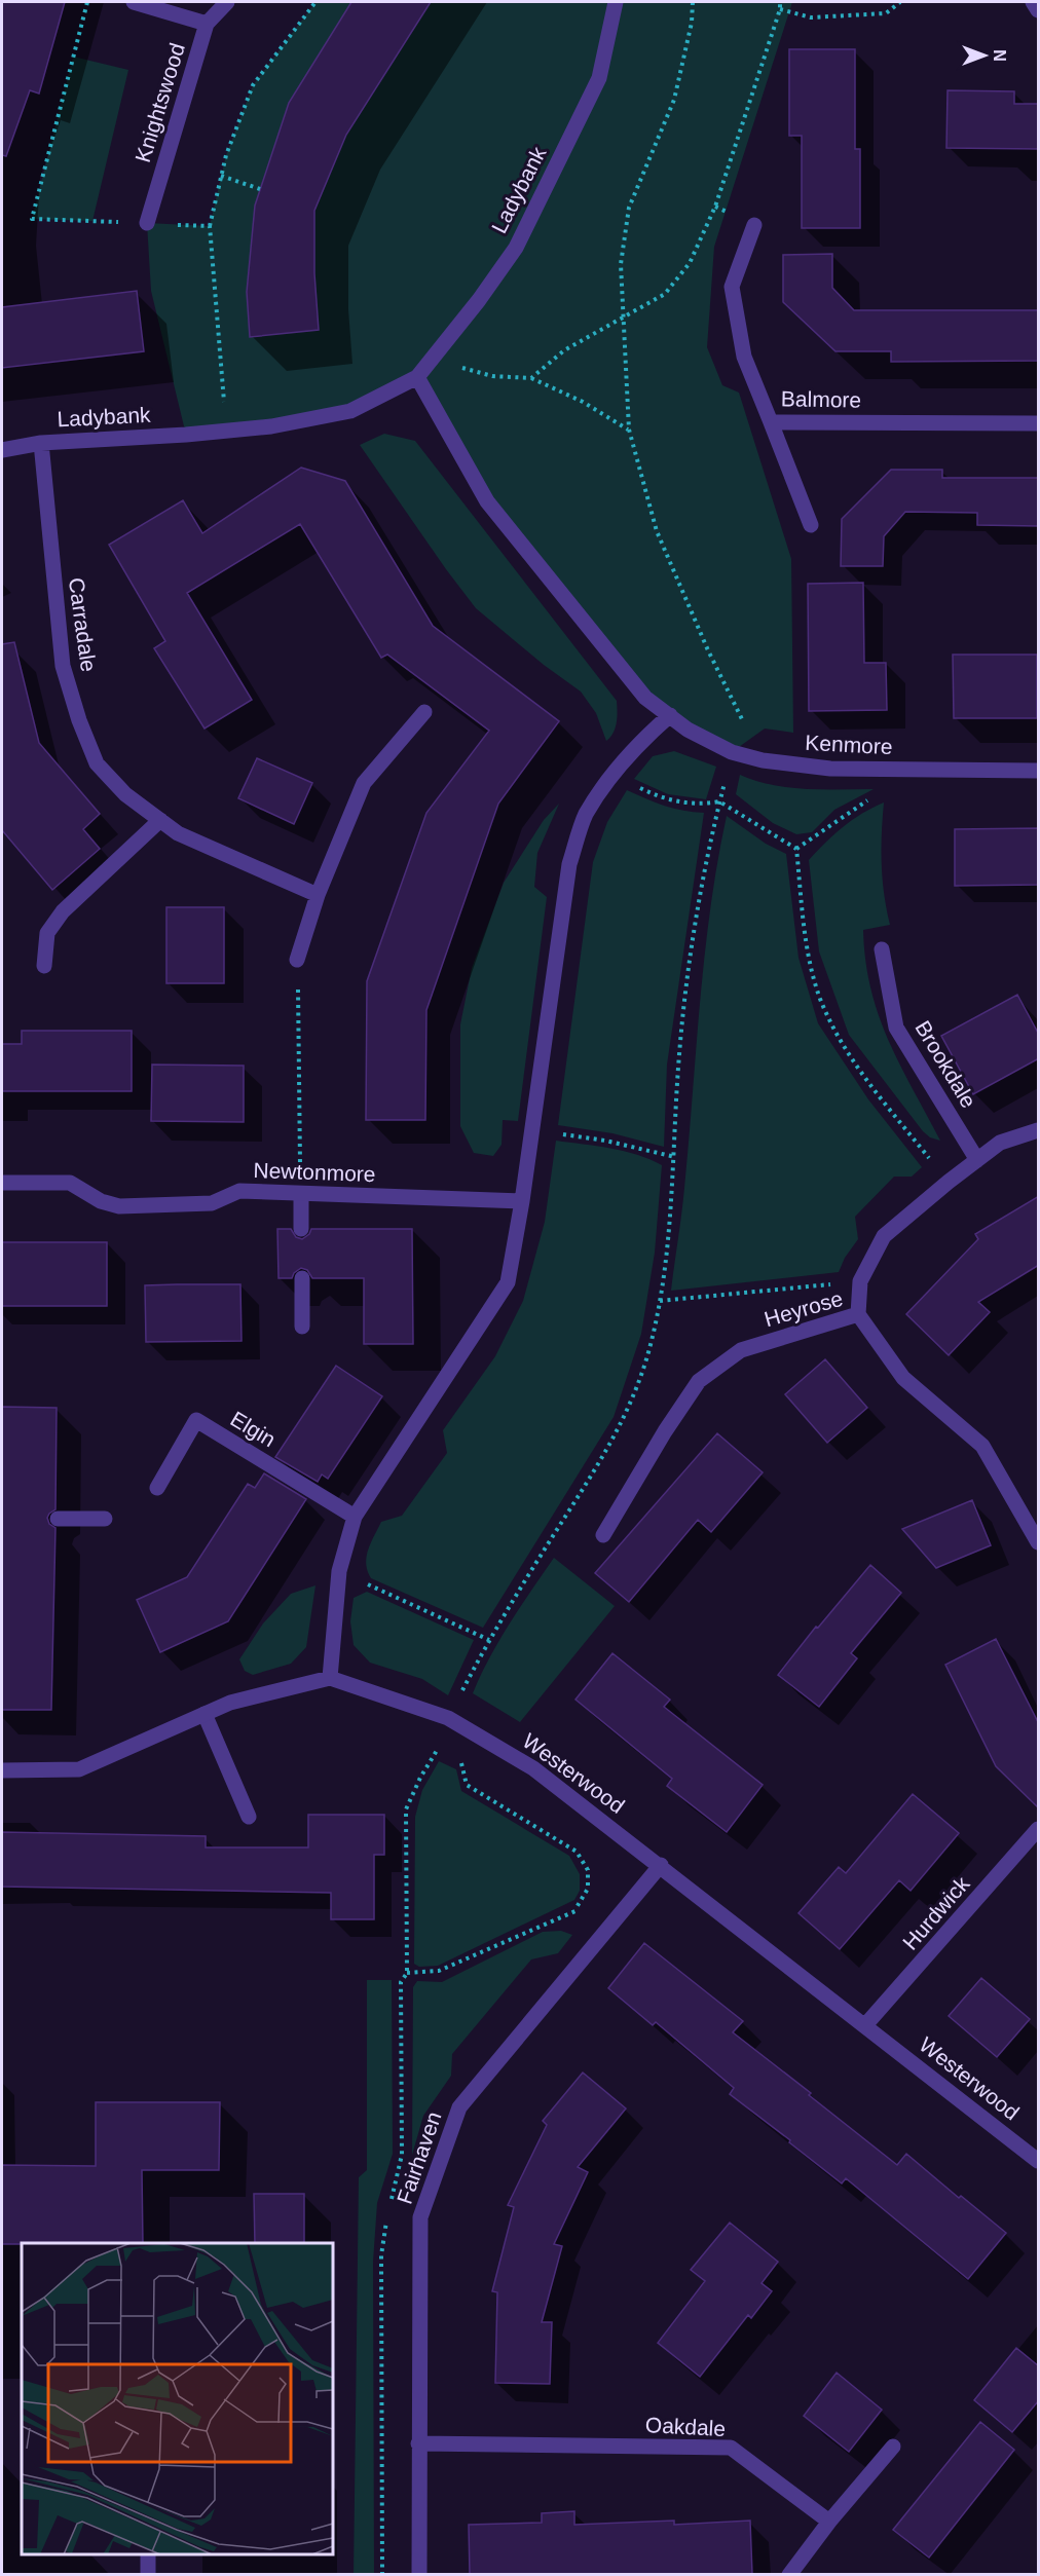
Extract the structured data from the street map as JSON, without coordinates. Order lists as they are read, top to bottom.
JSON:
{
  "streets": {
    "street": [
      "Knightswood",
      "Ladybank",
      "Balmore",
      "Carradale",
      "Kenmore",
      "Brookdale",
      "Newtonmore",
      "Heyrose",
      "Elgin",
      "Westerwood",
      "Hurdwick",
      "Fairhaven",
      "Oakdale"
    ]
  },
  "crossings": [
    ["Ladybank", "Carradale"],
    ["Westerwood", "Hurdwick"],
    ["Westerwood", "Fairhaven"],
    ["Fairhaven", "Oakdale"]
  ],
  "north": "right"
}
